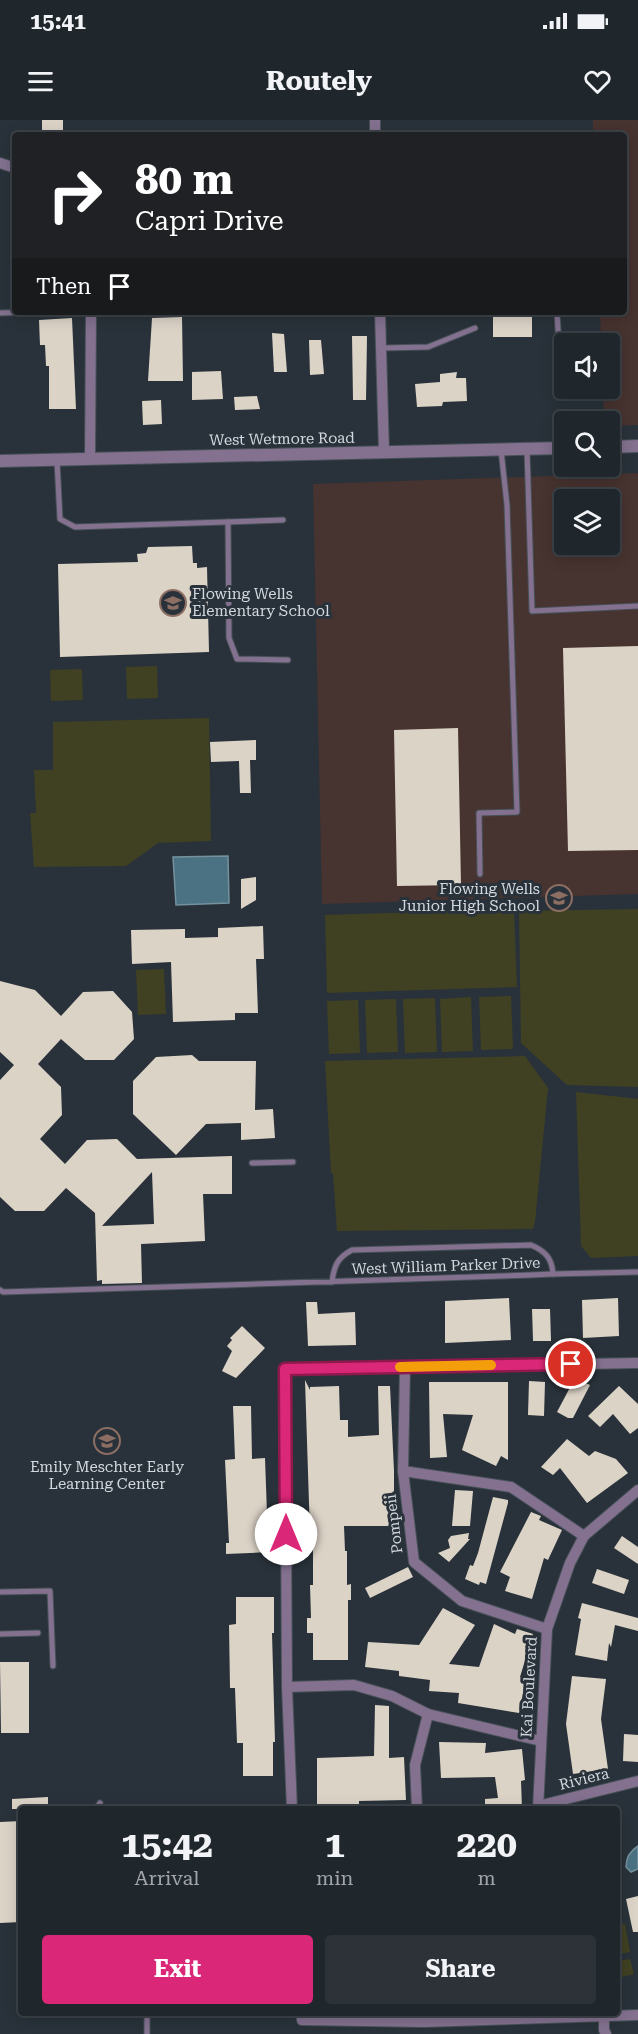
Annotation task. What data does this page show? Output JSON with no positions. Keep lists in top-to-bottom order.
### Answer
{
  "streets": {
    "street": [
      "West Wetmore Road",
      "Pompeii",
      "Kai Boulevard",
      "Riviera"
    ],
    "lane": ["West William Parker Drive"]
  },
  "crossings": [
    ["Pompeii", "Kai Boulevard"]
  ],
  "places": {
    "school or university": ["Flowing Wells Elementary School", "Flowing Wells Junior High School", "Emily Meschter Early Learning Center"]
  },
  "page": {
    "status": "15:41",
    "header": "Routely",
    "turn": ["80 m", "Capri Drive"],
    "then": "Then",
    "eta": [
      "15:42",
      "Arrival",
      "1",
      "min",
      "220",
      "m"
    ],
    "buttons": ["Exit", "Share"]
  }
}
